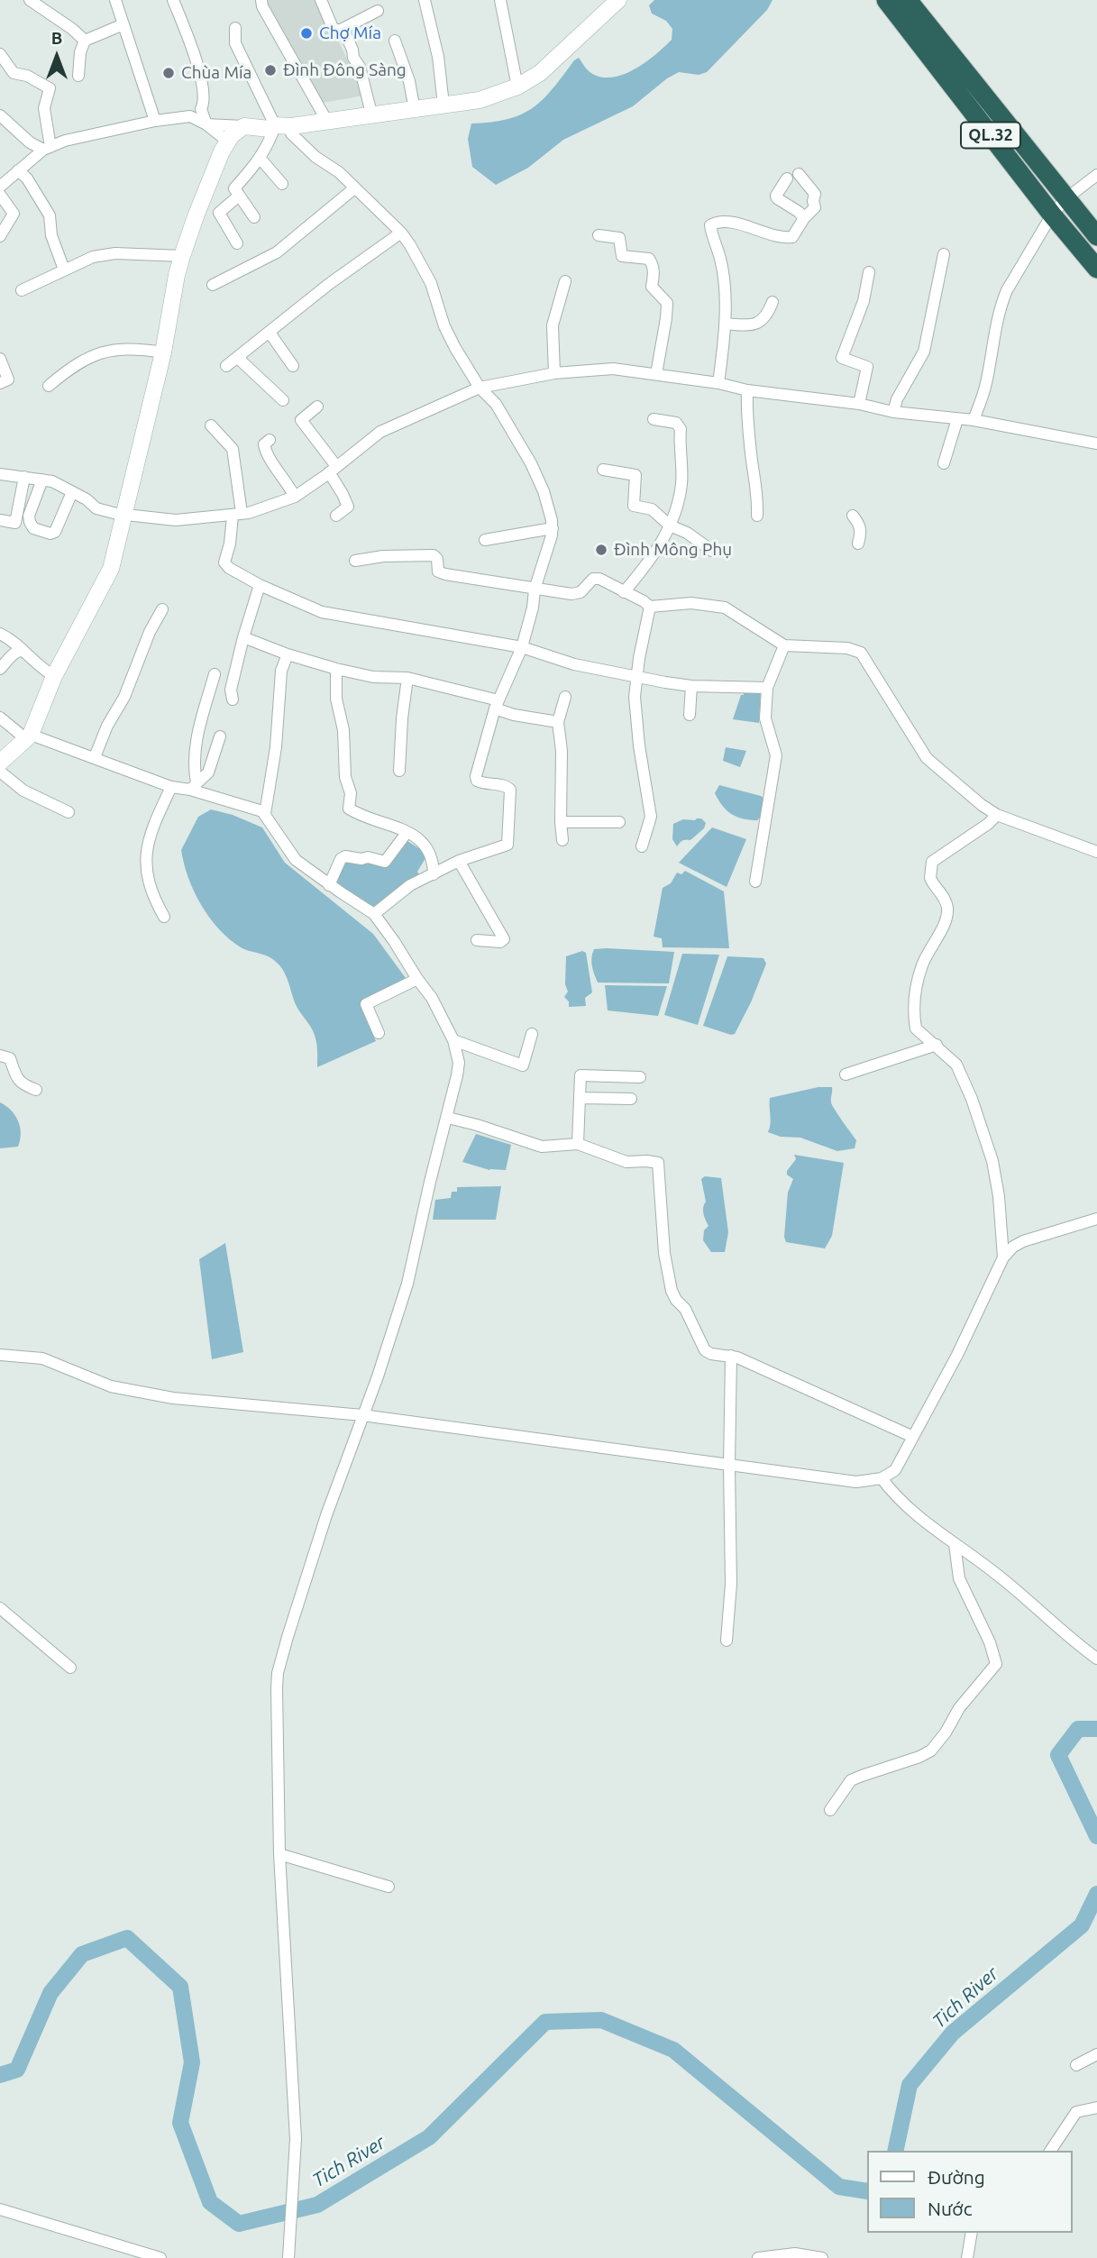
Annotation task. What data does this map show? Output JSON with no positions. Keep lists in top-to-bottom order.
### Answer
{
  "streets": {
    "highway": ["QL.32"]
  },
  "water": ["Tich River"],
  "places": [
    "Chợ Mía",
    "Đình Đông Sàng",
    "Chùa Mía",
    "Đình Mông Phụ"
  ],
  "legend": ["Đường", "Nước"],
  "north": "top"
}
